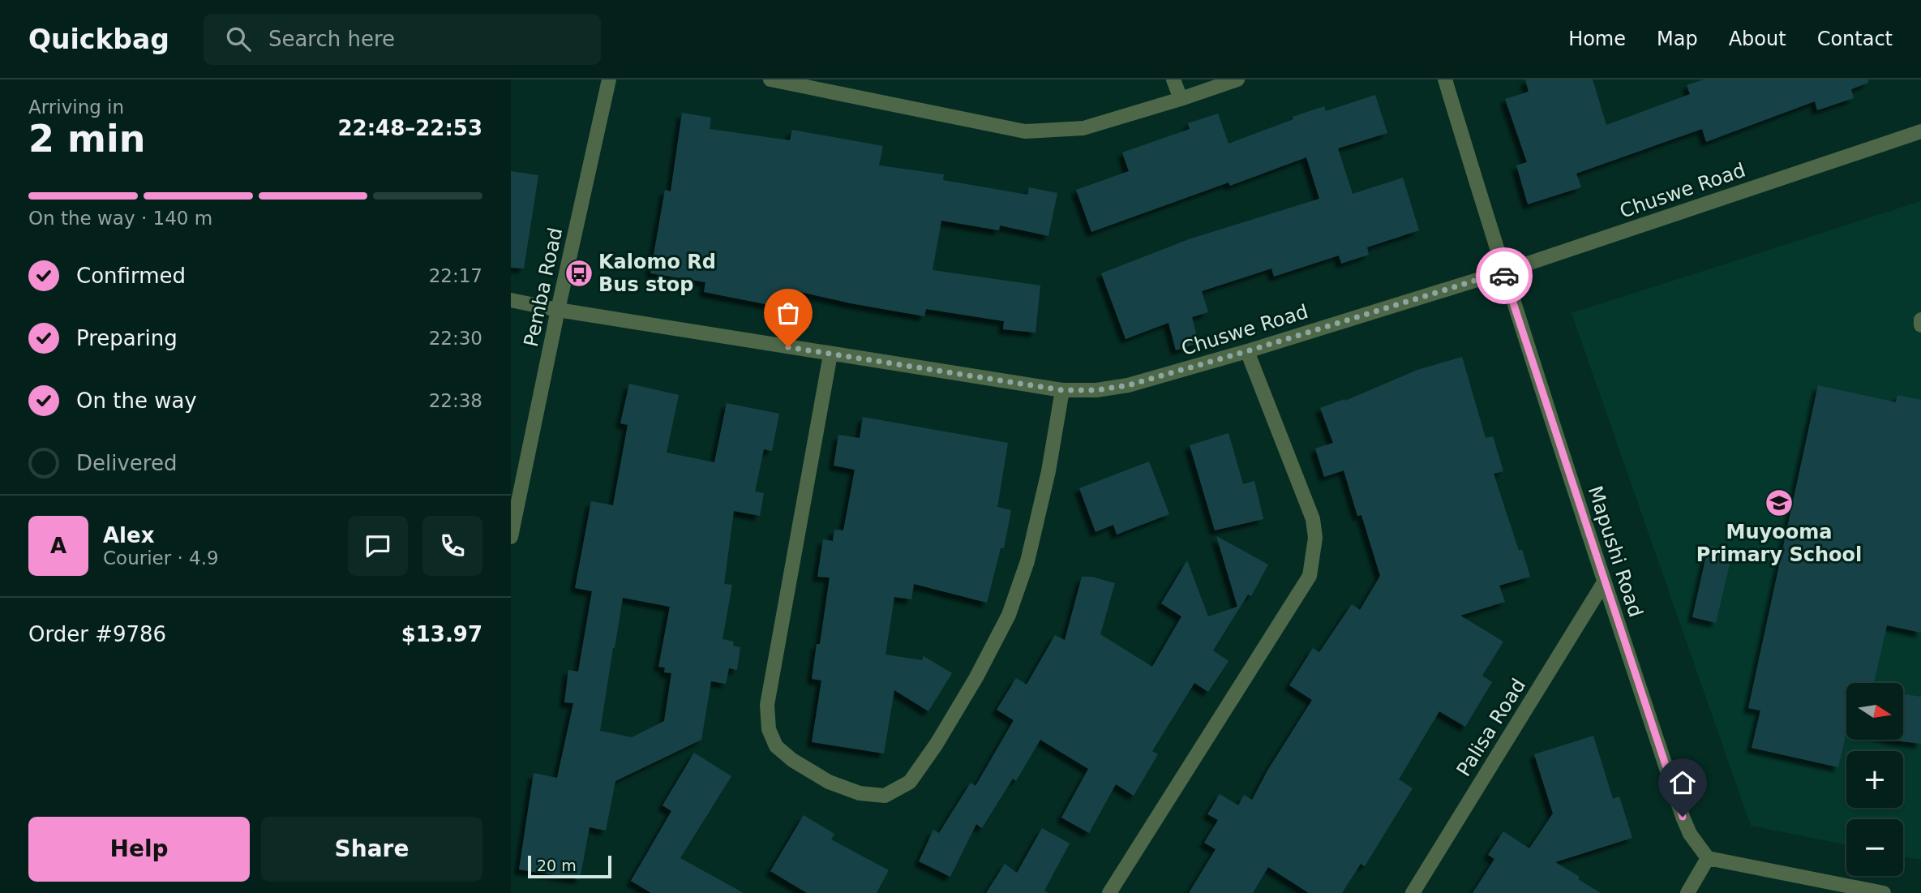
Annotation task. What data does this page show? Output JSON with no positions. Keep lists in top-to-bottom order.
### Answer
{
  "streets": {
    "street": [
      "Chuswe Road",
      "Pemba Road",
      "Mapushi Road",
      "Palisa Road"
    ]
  },
  "crossings": [
    ["Chuswe Road", "Pemba Road"],
    ["Chuswe Road", "Mapushi Road"],
    ["Mapushi Road", "Palisa Road"]
  ],
  "places": {
    "bus stop": ["Kalomo Rd Bus stop"],
    "school or university": ["Muyooma Primary School"]
  },
  "scale_bar": "20 m",
  "north": "right",
  "page": {
    "header": "Quickbag",
    "search": "Search here",
    "nav": [
      "Home",
      "Map",
      "About",
      "Contact"
    ],
    "heading": ["2 min", "Arriving in", "22:48–22:53"],
    "panel": [
      "Alex",
      "Courier · 4.9",
      "Order #9786",
      "$13.97"
    ],
    "bar": "On the way · 140 m",
    "list": [
      ["Confirmed", "22:17"],
      ["Preparing", "22:30"],
      ["On the way", "22:38"],
      "Delivered"
    ],
    "round": "A",
    "map_buttons": ["+", "−"],
    "buttons": ["Help", "Share"],
    "scale": "20 m"
  }
}
